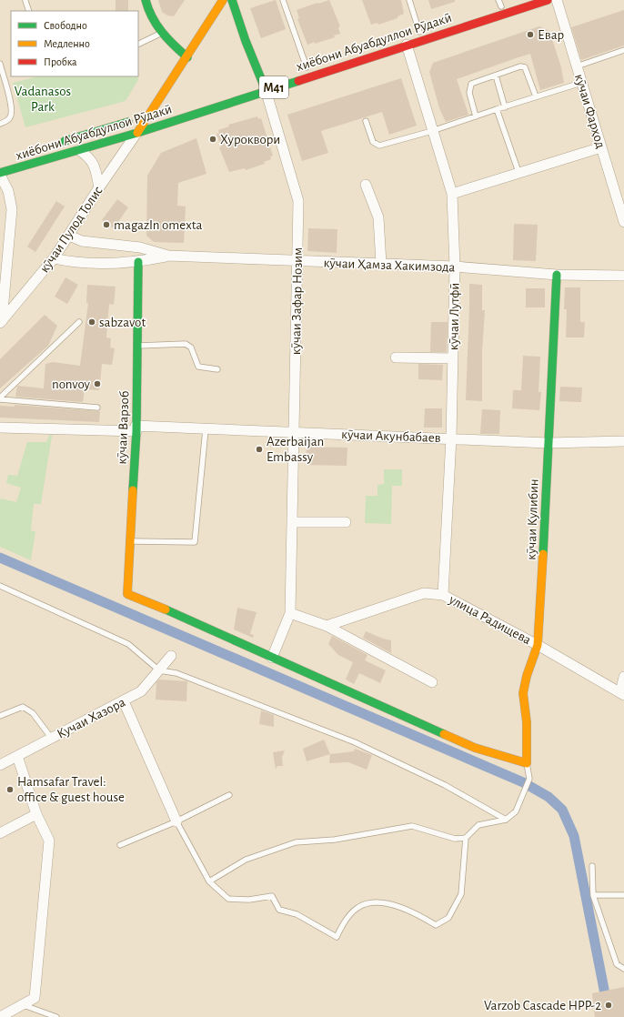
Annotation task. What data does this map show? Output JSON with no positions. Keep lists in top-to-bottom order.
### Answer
{
  "streets": {
    "main road": [
      "хиёбони Абуабдуллои Рӯдакӣ",
      "M41",
      "кӯчаи Зафар Нозим",
      "кӯчаи Варзоб",
      "кӯчаи Кулибин"
    ],
    "street": [
      "кӯчаи Фарҳод",
      "кӯчаи Пулод Толис",
      "кӯчаи Ҳамза Хакимзода",
      "кӯчаи Лутфӣ",
      "кӯчаи Акунбабаев",
      "улица Радищева",
      "Кучаи Хазора"
    ]
  },
  "crossings": [
    ["хиёбони Абуабдуллои Рӯдакӣ", "кӯчаи Пулод Толис"],
    ["хиёбони Абуабдуллои Рӯдакӣ", "кӯчаи Зафар Нозим"],
    ["хиёбони Абуабдуллои Рӯдакӣ", "кӯчаи Лутфӣ"],
    ["кӯчаи Пулод Толис", "кӯчаи Ҳамза Хакимзода"],
    ["кӯчаи Ҳамза Хакимзода", "кӯчаи Зафар Нозим"],
    ["кӯчаи Ҳамза Хакимзода", "кӯчаи Лутфӣ"],
    ["кӯчаи Ҳамза Хакимзода", "кӯчаи Кулибин"],
    ["кӯчаи Зафар Нозим", "кӯчаи Акунбабаев"],
    ["кӯчаи Лутфӣ", "кӯчаи Акунбабаев"],
    ["кӯчаи Лутфӣ", "улица Радищева"],
    ["кӯчаи Варзоб", "кӯчаи Акунбабаев"],
    ["кӯчаи Акунбабаев", "кӯчаи Кулибин"],
    ["кӯчаи Кулибин", "улица Радищева"]
  ],
  "parks": ["Vadanasos Park"],
  "places": [
    "Евар",
    "Хуроквори",
    "magazIn omexta",
    "sabzavot",
    "nonvoy",
    "Azerbaijan Embassy",
    "Hamsafar Travel: office & guest house",
    "Varzob Cascade HPP-2"
  ],
  "legend": ["Свободно", "Медленно", "Пробка"]
}
